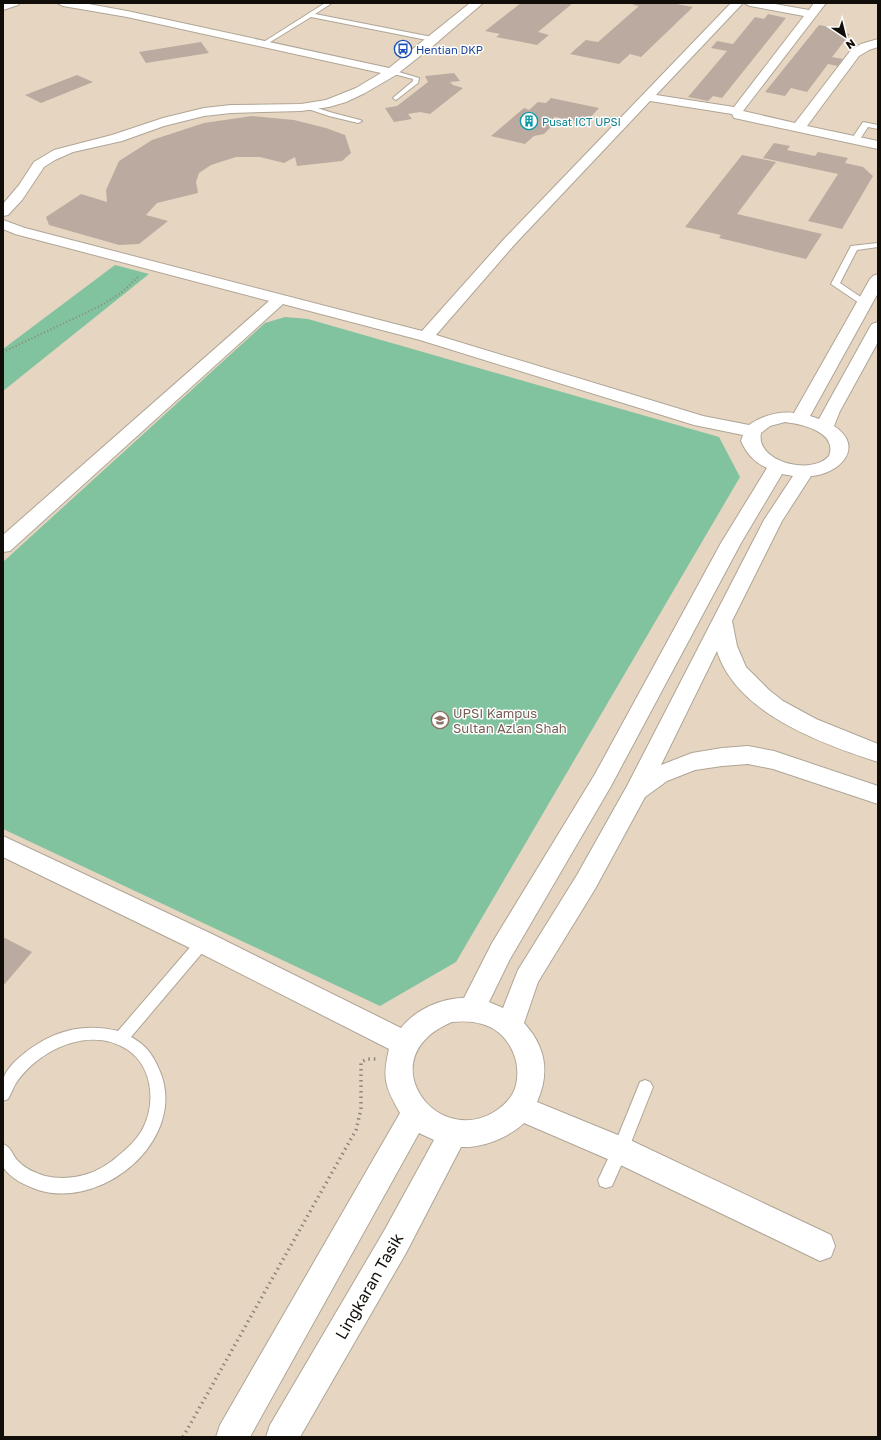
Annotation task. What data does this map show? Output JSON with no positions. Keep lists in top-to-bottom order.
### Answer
{
  "streets": {
    "street": ["Lingkaran Tasik"]
  },
  "places": {
    "bus stop": ["Hentian DKP"],
    "building": ["Pusat ICT UPSI"],
    "school or university": ["UPSI Kampus Sultan Azlan Shah"]
  },
  "north": "bottom right"
}
